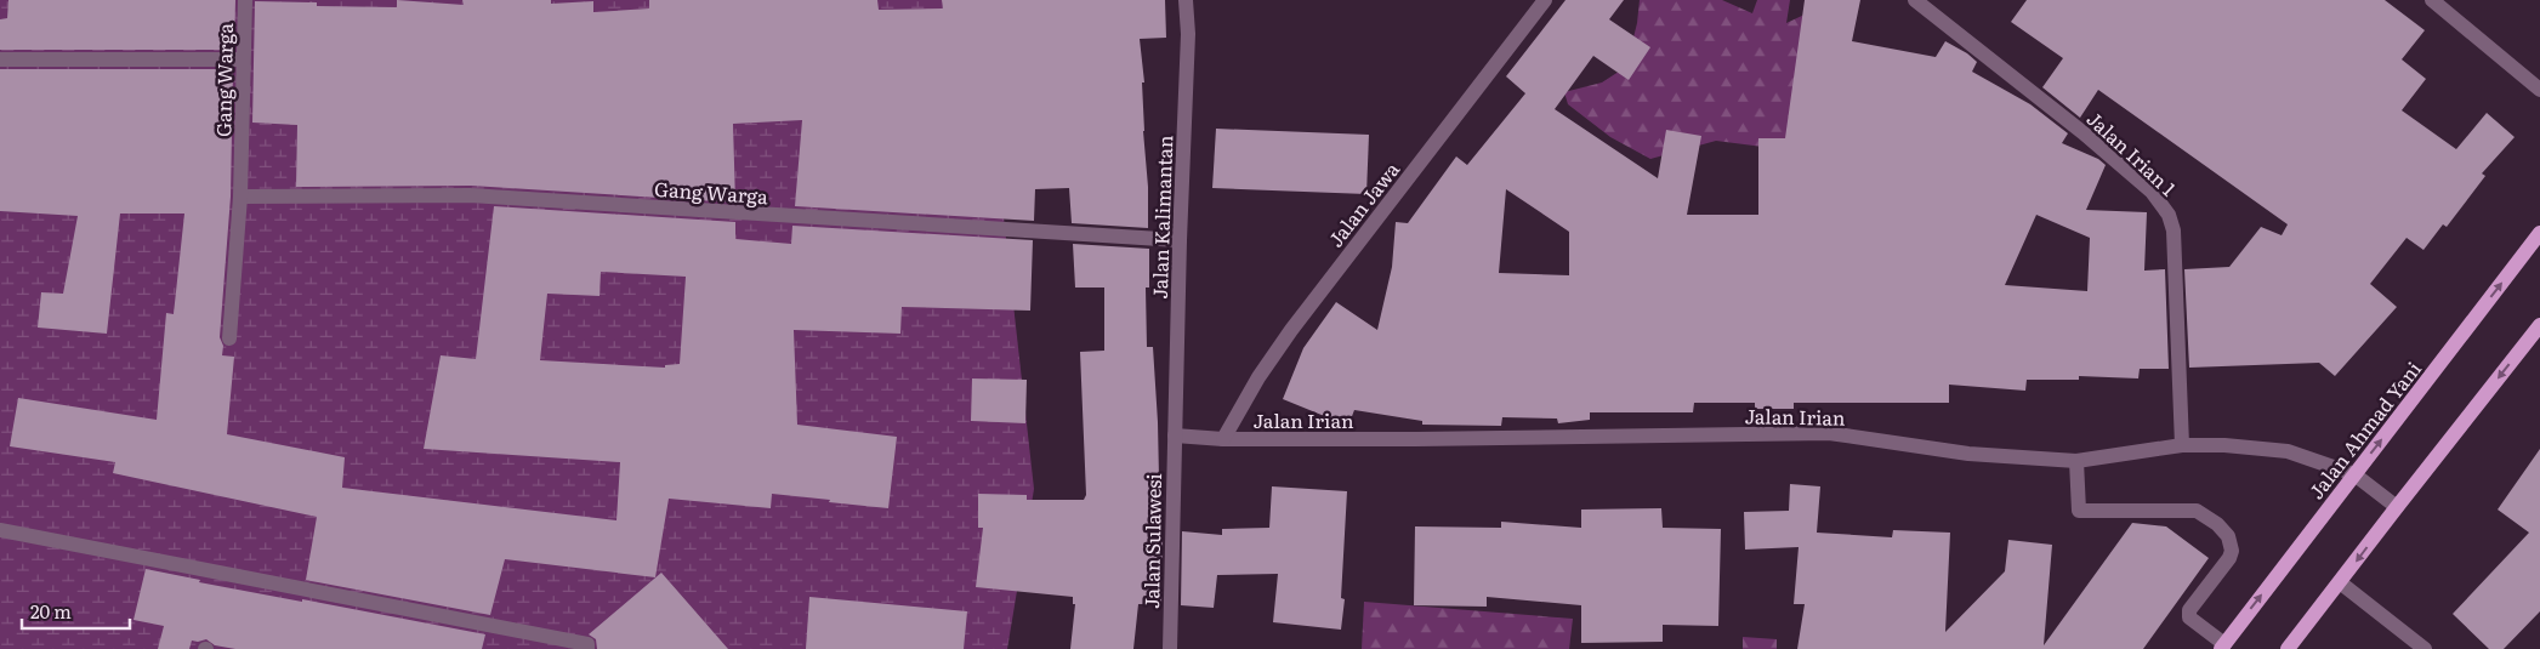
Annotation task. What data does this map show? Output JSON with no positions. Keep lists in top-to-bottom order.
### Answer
{
  "streets": {
    "main road": ["Jalan Ahmad Yani"],
    "street": [
      "Gang Warga",
      "Jalan Irian 1",
      "Jalan Jawa",
      "Jalan Kalimantan",
      "Jalan Irian",
      "Jalan Sulawesi"
    ]
  },
  "crossings": [
    ["Gang Warga", "Jalan Kalimantan"],
    ["Jalan Irian 1", "Jalan Irian"],
    ["Jalan Jawa", "Jalan Irian"],
    ["Jalan Kalimantan", "Jalan Irian"],
    ["Jalan Kalimantan", "Jalan Sulawesi"],
    ["Jalan Irian", "Jalan Ahmad Yani"],
    ["Jalan Irian", "Jalan Sulawesi"]
  ],
  "scale_bar": "20 m"
}
